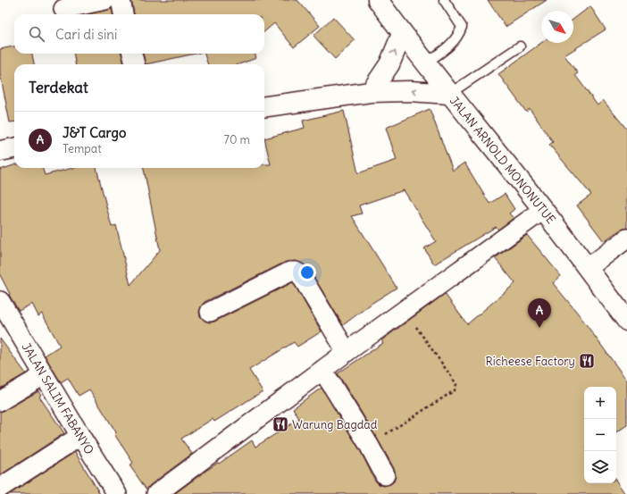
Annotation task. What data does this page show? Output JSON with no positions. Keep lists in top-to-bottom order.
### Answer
{
  "streets": {
    "highway": ["JALAN ARNOLD MONONUTUE"],
    "street": ["JALAN SALIM FABANYO"]
  },
  "places": {
    "restaurant": ["Richeese Factory", "Warung Bagdad"]
  },
  "north": "bottom right",
  "page": {
    "search": "Cari di sini",
    "heading": "Terdekat",
    "list": [
      {
        "mark": "A",
        "name": "J&T Cargo",
        "note": "Tempat",
        "value": "70 m"
      }
    ],
    "pins": "A",
    "map_buttons": ["+", "−"]
  }
}
